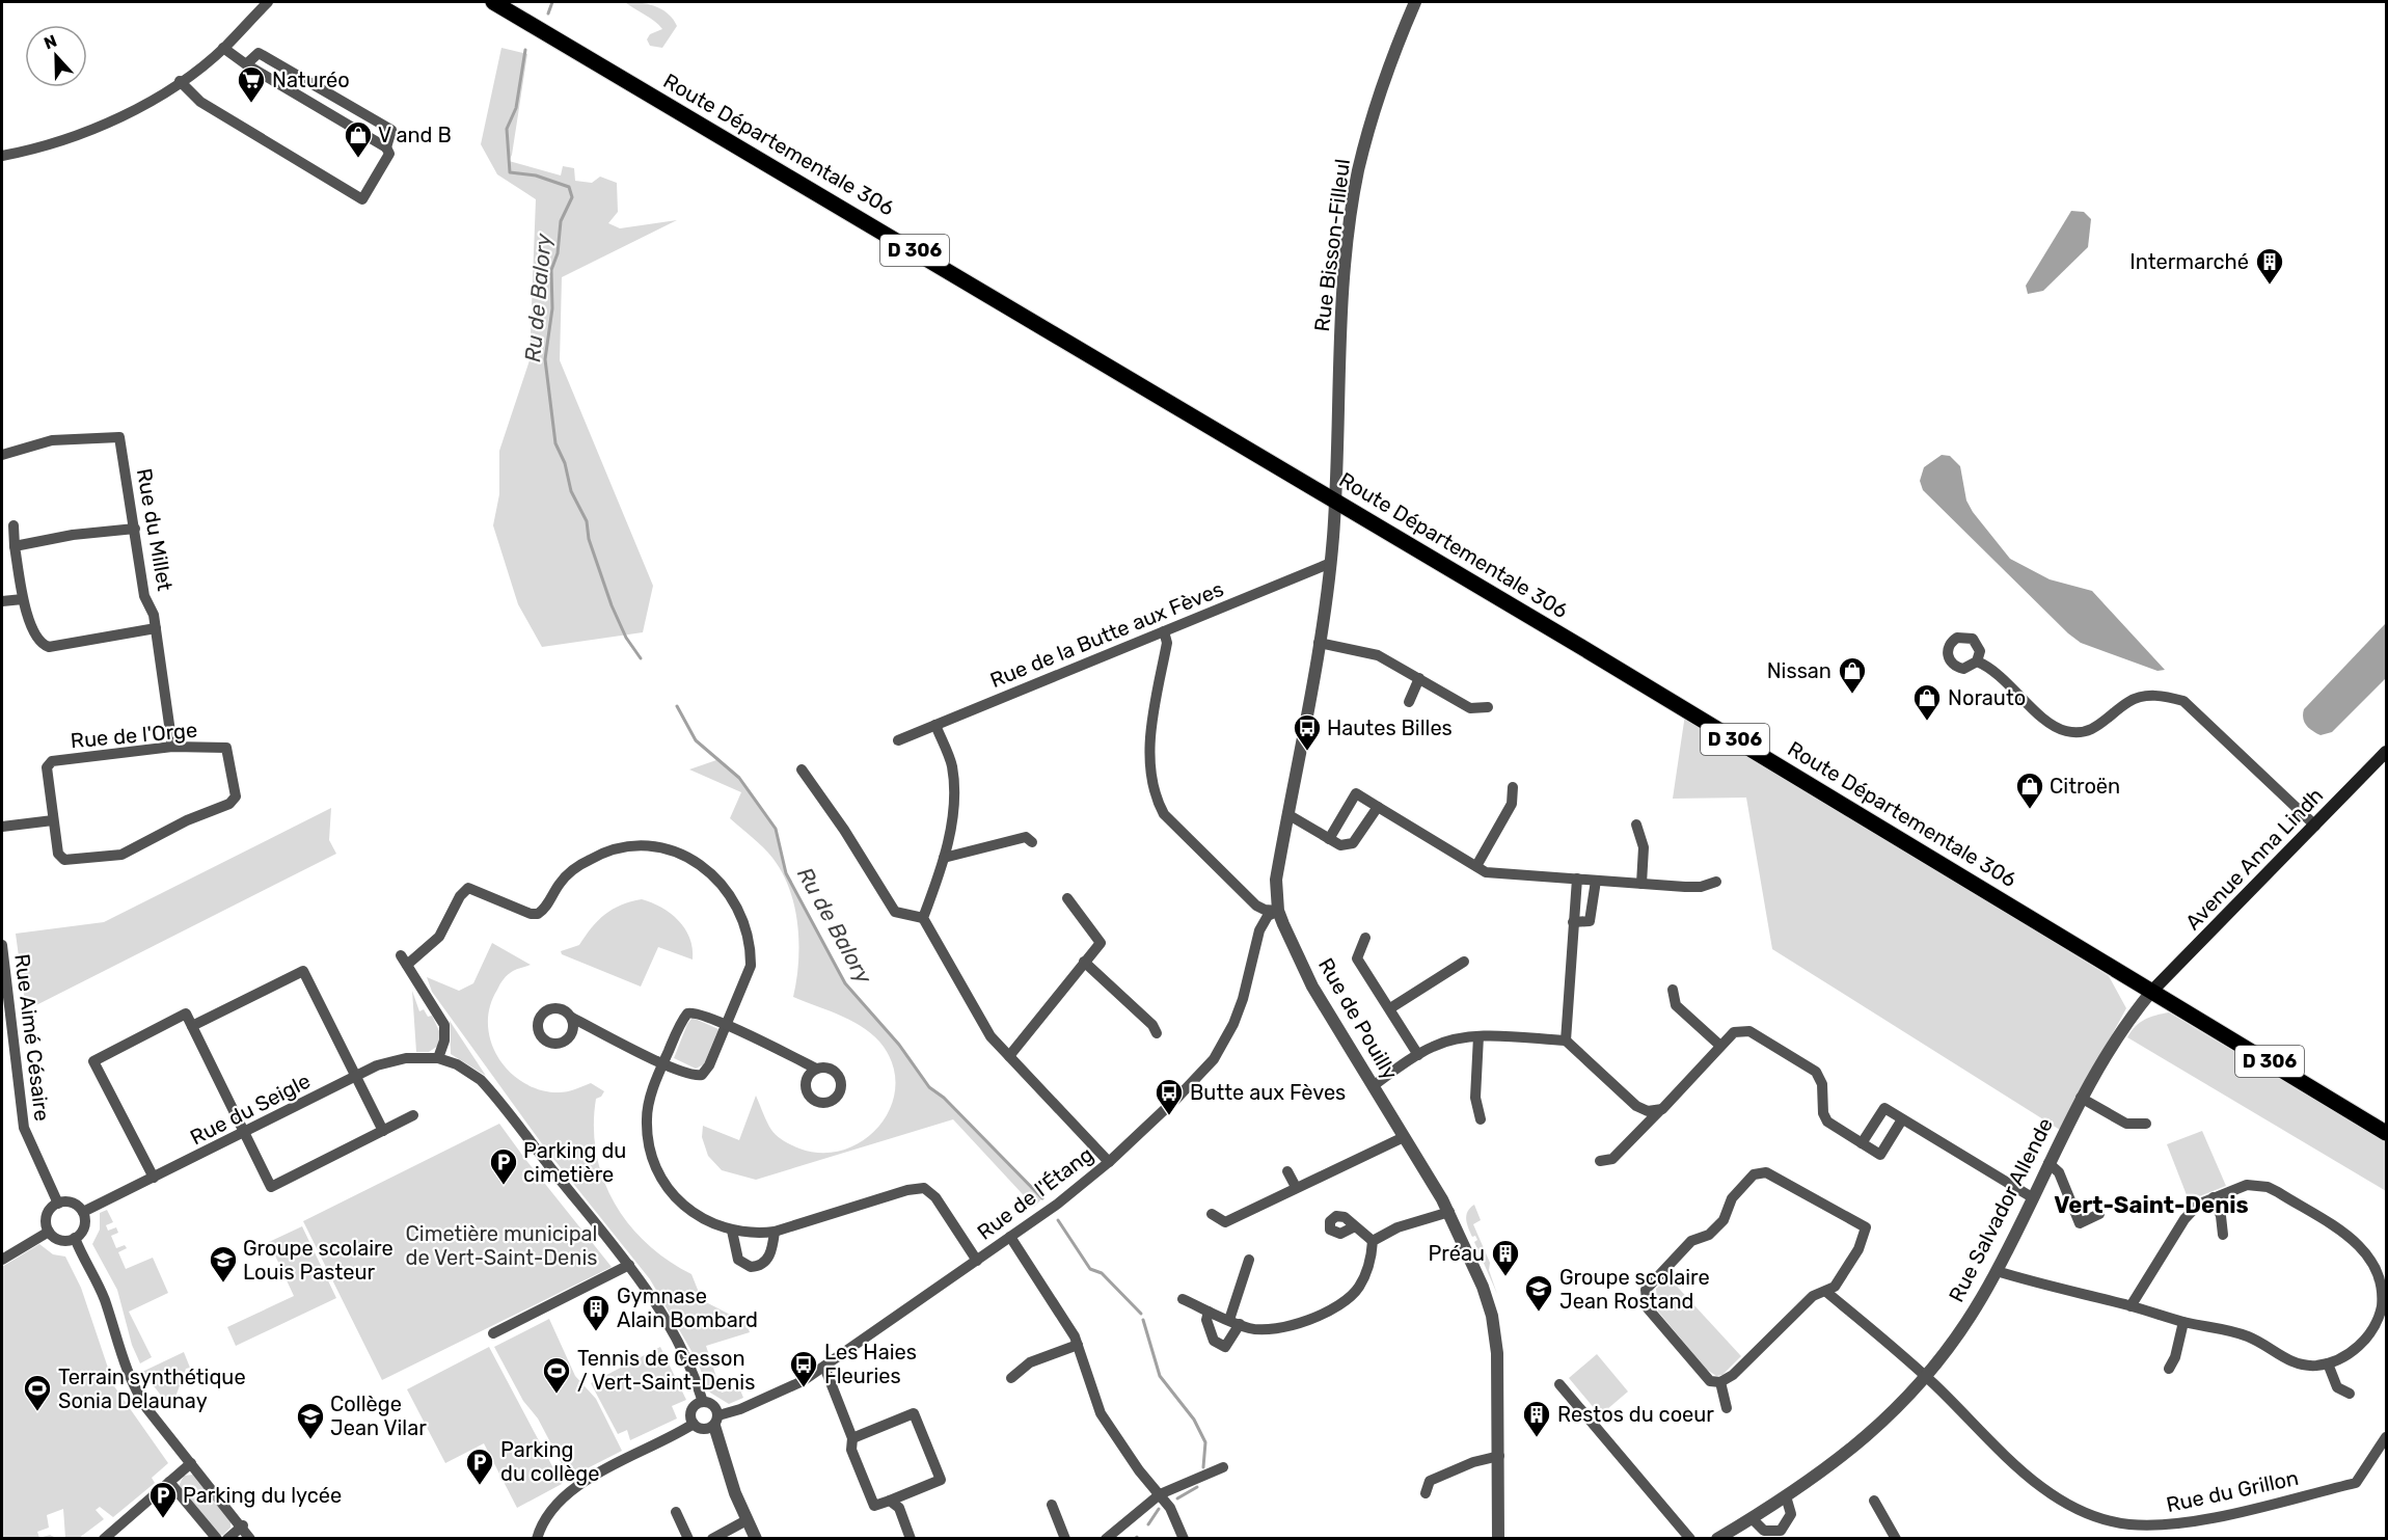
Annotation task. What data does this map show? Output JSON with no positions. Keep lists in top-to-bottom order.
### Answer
{
  "streets": {
    "main road": ["Route Départementale 306", "D 306", "Avenue Anna Lindh"],
    "street": [
      "Rue Bisson-Filleul",
      "Rue du Millet",
      "Rue de la Butte aux Fèves",
      "Rue de l'Orge",
      "Rue de Pouilly",
      "Rue Aimé Césaire",
      "Rue du Seigle",
      "Rue de l'Étang",
      "Rue Salvador Allende",
      "Rue du Grillon"
    ]
  },
  "crossings": [
    ["Route Départementale 306", "Rue Bisson-Filleul"],
    ["Route Départementale 306", "Avenue Anna Lindh"],
    ["Route Départementale 306", "Rue de Pouilly"],
    ["Route Départementale 306", "Rue Salvador Allende"],
    ["Rue Bisson-Filleul", "Rue de Pouilly"],
    ["Rue du Millet", "Rue de l'Orge"],
    ["Rue de la Butte aux Fèves", "Rue de Pouilly"],
    ["Avenue Anna Lindh", "Rue Salvador Allende"],
    ["Rue de Pouilly", "Rue de l'Étang"],
    ["Rue Aimé Césaire", "Rue du Seigle"],
    ["Rue Salvador Allende", "Rue du Grillon"]
  ],
  "districts": ["Vert-Saint-Denis"],
  "water": ["Ru de Balory"],
  "parks": ["Cimetière municipal de Vert-Saint-Denis"],
  "places": {
    "supermarket": ["Naturéo"],
    "shop": [
      "V and B",
      "Nissan",
      "Norauto",
      "Citroën"
    ],
    "building": [
      "Intermarché",
      "Préau",
      "Gymnase Alain Bombard",
      "Restos du coeur"
    ],
    "bus stop": ["Hautes Billes", "Butte aux Fèves", "Les Haies Fleuries"],
    "parking": ["Parking du cimetière", "Parking du collège", "Parking du lycée"],
    "school or university": ["Groupe scolaire Louis Pasteur", "Groupe scolaire Jean Rostand", "Collège Jean Vilar"],
    "sports": ["Tennis de Cesson / Vert-Saint-Denis", "Terrain synthétique Sonia Delaunay"]
  },
  "north": "top"
}
